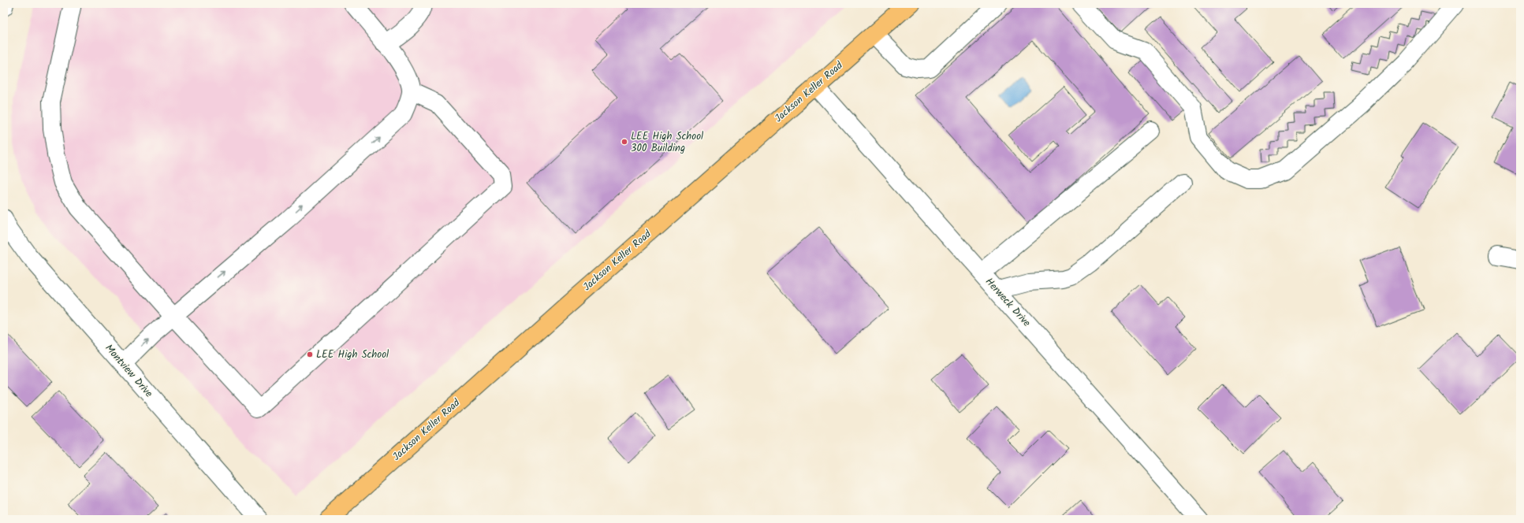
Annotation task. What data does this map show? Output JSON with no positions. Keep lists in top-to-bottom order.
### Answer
{
  "streets": {
    "main road": ["Jackson Keller Road"],
    "street": ["Herweck Drive", "Montview Drive"]
  },
  "crossings": [
    ["Jackson Keller Road", "Herweck Drive"]
  ],
  "places": ["LEE High School 300 Building", "LEE High School"]
}
